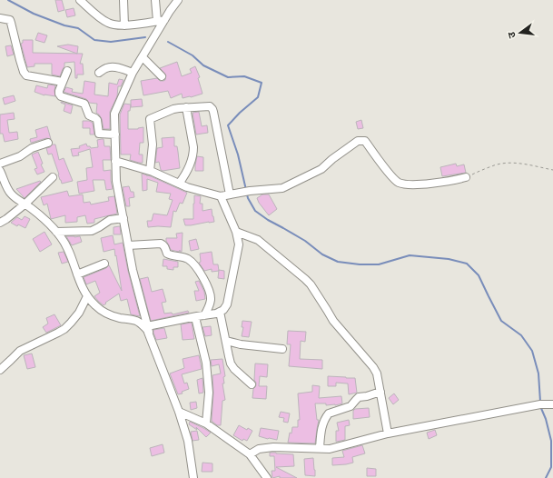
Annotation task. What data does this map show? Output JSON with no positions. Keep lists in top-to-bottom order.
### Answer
{
  "north": "left"
}
